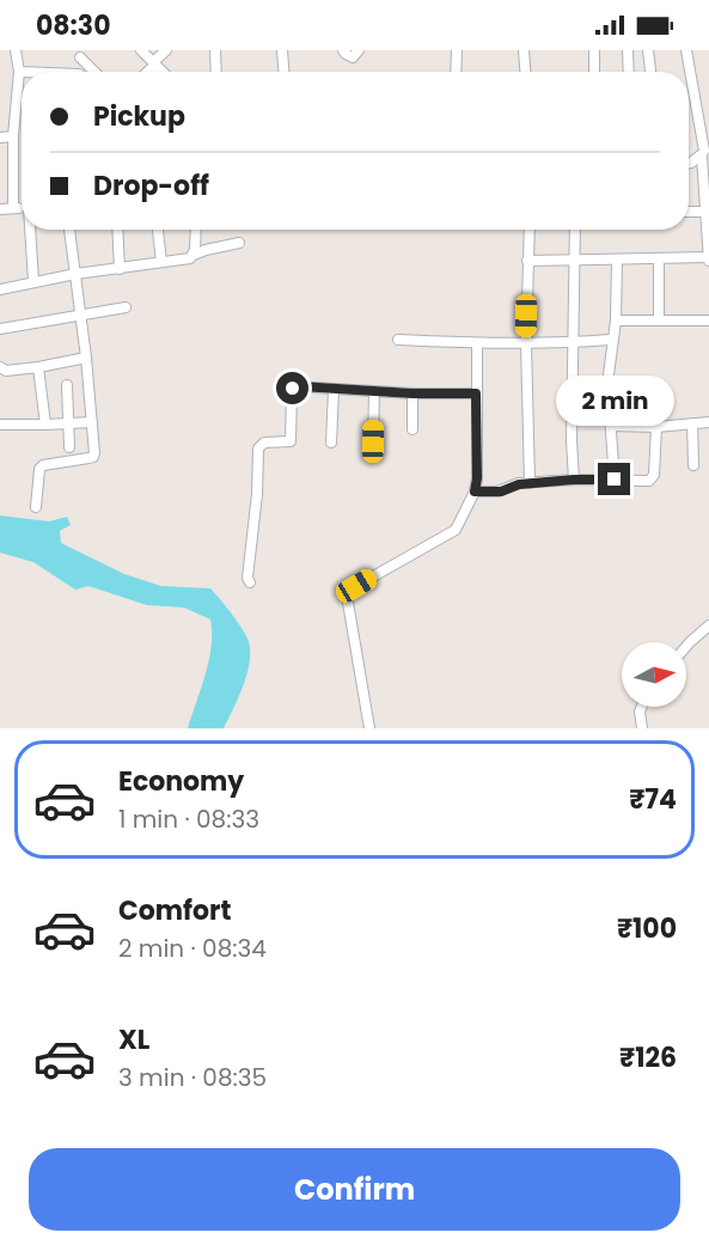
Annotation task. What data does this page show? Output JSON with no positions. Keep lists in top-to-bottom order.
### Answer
{
  "north": "right",
  "page": {
    "status": "08:30",
    "banner": ["Pickup", "Drop-off"],
    "bubble": "2 min",
    "list": [
      {
        "name": "Economy",
        "note": "1 min · 08:33",
        "value": "₹74"
      },
      {
        "name": "Comfort",
        "note": "2 min · 08:34",
        "value": "₹100"
      },
      {
        "name": "XL",
        "note": "3 min · 08:35",
        "value": "₹126"
      }
    ],
    "buttons": "Confirm"
  }
}
